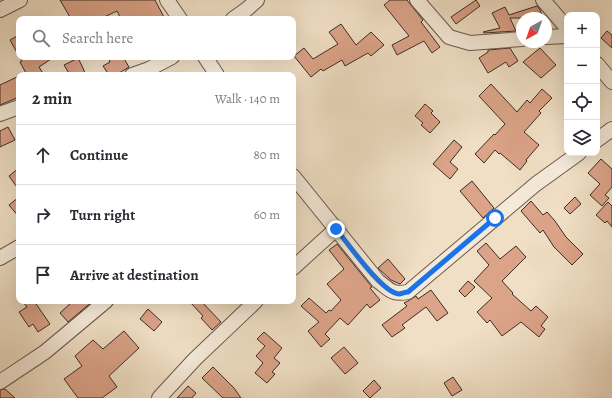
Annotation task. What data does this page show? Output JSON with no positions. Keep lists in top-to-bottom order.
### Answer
{
  "north": "bottom left",
  "page": {
    "map_buttons": ["+", "−"],
    "search": "Search here",
    "heading": ["2 min", "Walk · 140 m"],
    "list": [
      ["Continue", "80 m"],
      ["Turn right", "60 m"],
      "Arrive at destination"
    ]
  }
}
